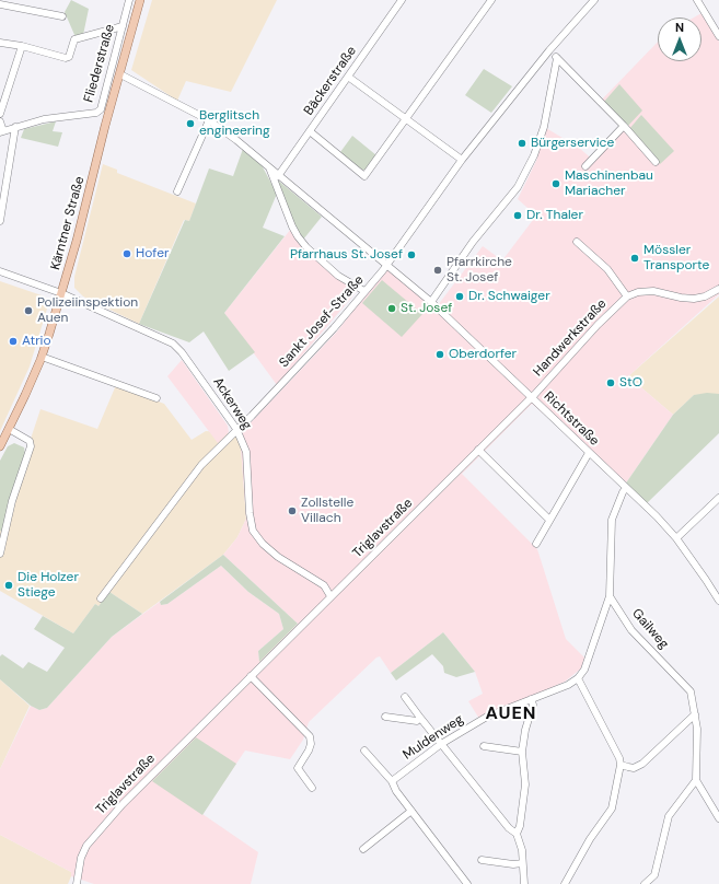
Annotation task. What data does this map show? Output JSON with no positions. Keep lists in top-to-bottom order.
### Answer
{
  "streets": {
    "main road": ["Kärntner Straße"],
    "street": [
      "Fliederstraße",
      "Bäckerstraße",
      "Sankt Josef-Straße",
      "Handwerkstraße",
      "Ackerweg",
      "Richtstraße",
      "Triglavstraße",
      "Gailweg",
      "Muldenweg"
    ]
  },
  "crossings": [
    ["Bäckerstraße", "Richtstraße"],
    ["Kärntner Straße", "Ackerweg"],
    ["Kärntner Straße", "Richtstraße"],
    ["Sankt Josef-Straße", "Ackerweg"],
    ["Sankt Josef-Straße", "Richtstraße"],
    ["Handwerkstraße", "Richtstraße"],
    ["Handwerkstraße", "Triglavstraße"],
    ["Ackerweg", "Triglavstraße"],
    ["Richtstraße", "Triglavstraße"]
  ],
  "districts": ["AUEN"],
  "places": [
    "Berglitsch engineering",
    "Bürgerservice",
    "Maschinenbau Mariacher",
    "Dr. Thaler",
    "Hofer",
    "Pfarrhaus St. Josef",
    "Mössler Transporte",
    "Pfarrkirche St. Josef",
    "Dr. Schwaiger",
    "St. Josef",
    "Polizeiinspektion Auen",
    "Atrio",
    "Oberdorfer",
    "StO",
    "Zollstelle Villach",
    "Die Holzer Stiege"
  ],
  "north": "top"
}
